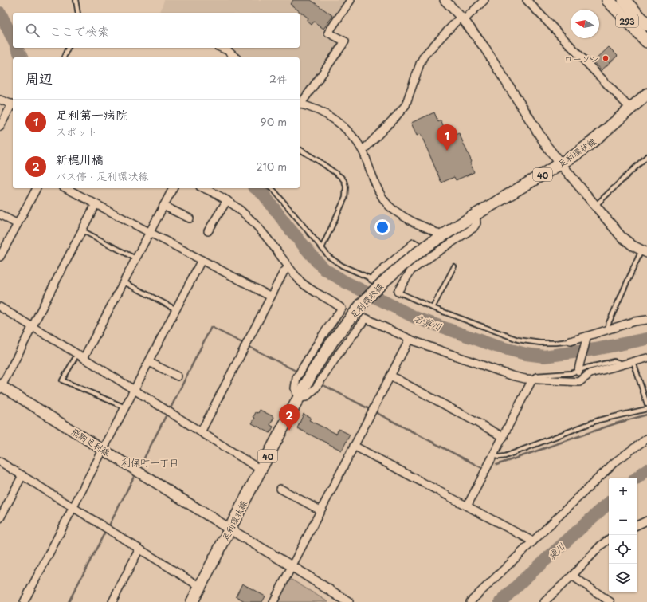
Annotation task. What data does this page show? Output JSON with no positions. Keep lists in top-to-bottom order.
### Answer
{
  "streets": {
    "highway": ["293"],
    "main road": ["足利環状線", "40", "飛駒足利線"]
  },
  "crossings": [
    ["足利環状線", "飛駒足利線"]
  ],
  "districts": ["利保町一丁目"],
  "water": ["名草川", "袋川"],
  "places": ["ローソン"],
  "north": "left",
  "page": {
    "search": "ここで検索",
    "heading": ["周辺", "2件"],
    "list": [
      {
        "mark": "1",
        "name": "足利第一病院",
        "note": "スポット",
        "value": "90 m"
      },
      {
        "mark": "2",
        "name": "新梶川橋",
        "note": "バス停 · 足利環状線",
        "value": "210 m"
      }
    ],
    "pins": ["1", "2"],
    "map_buttons": ["+", "−"]
  }
}
